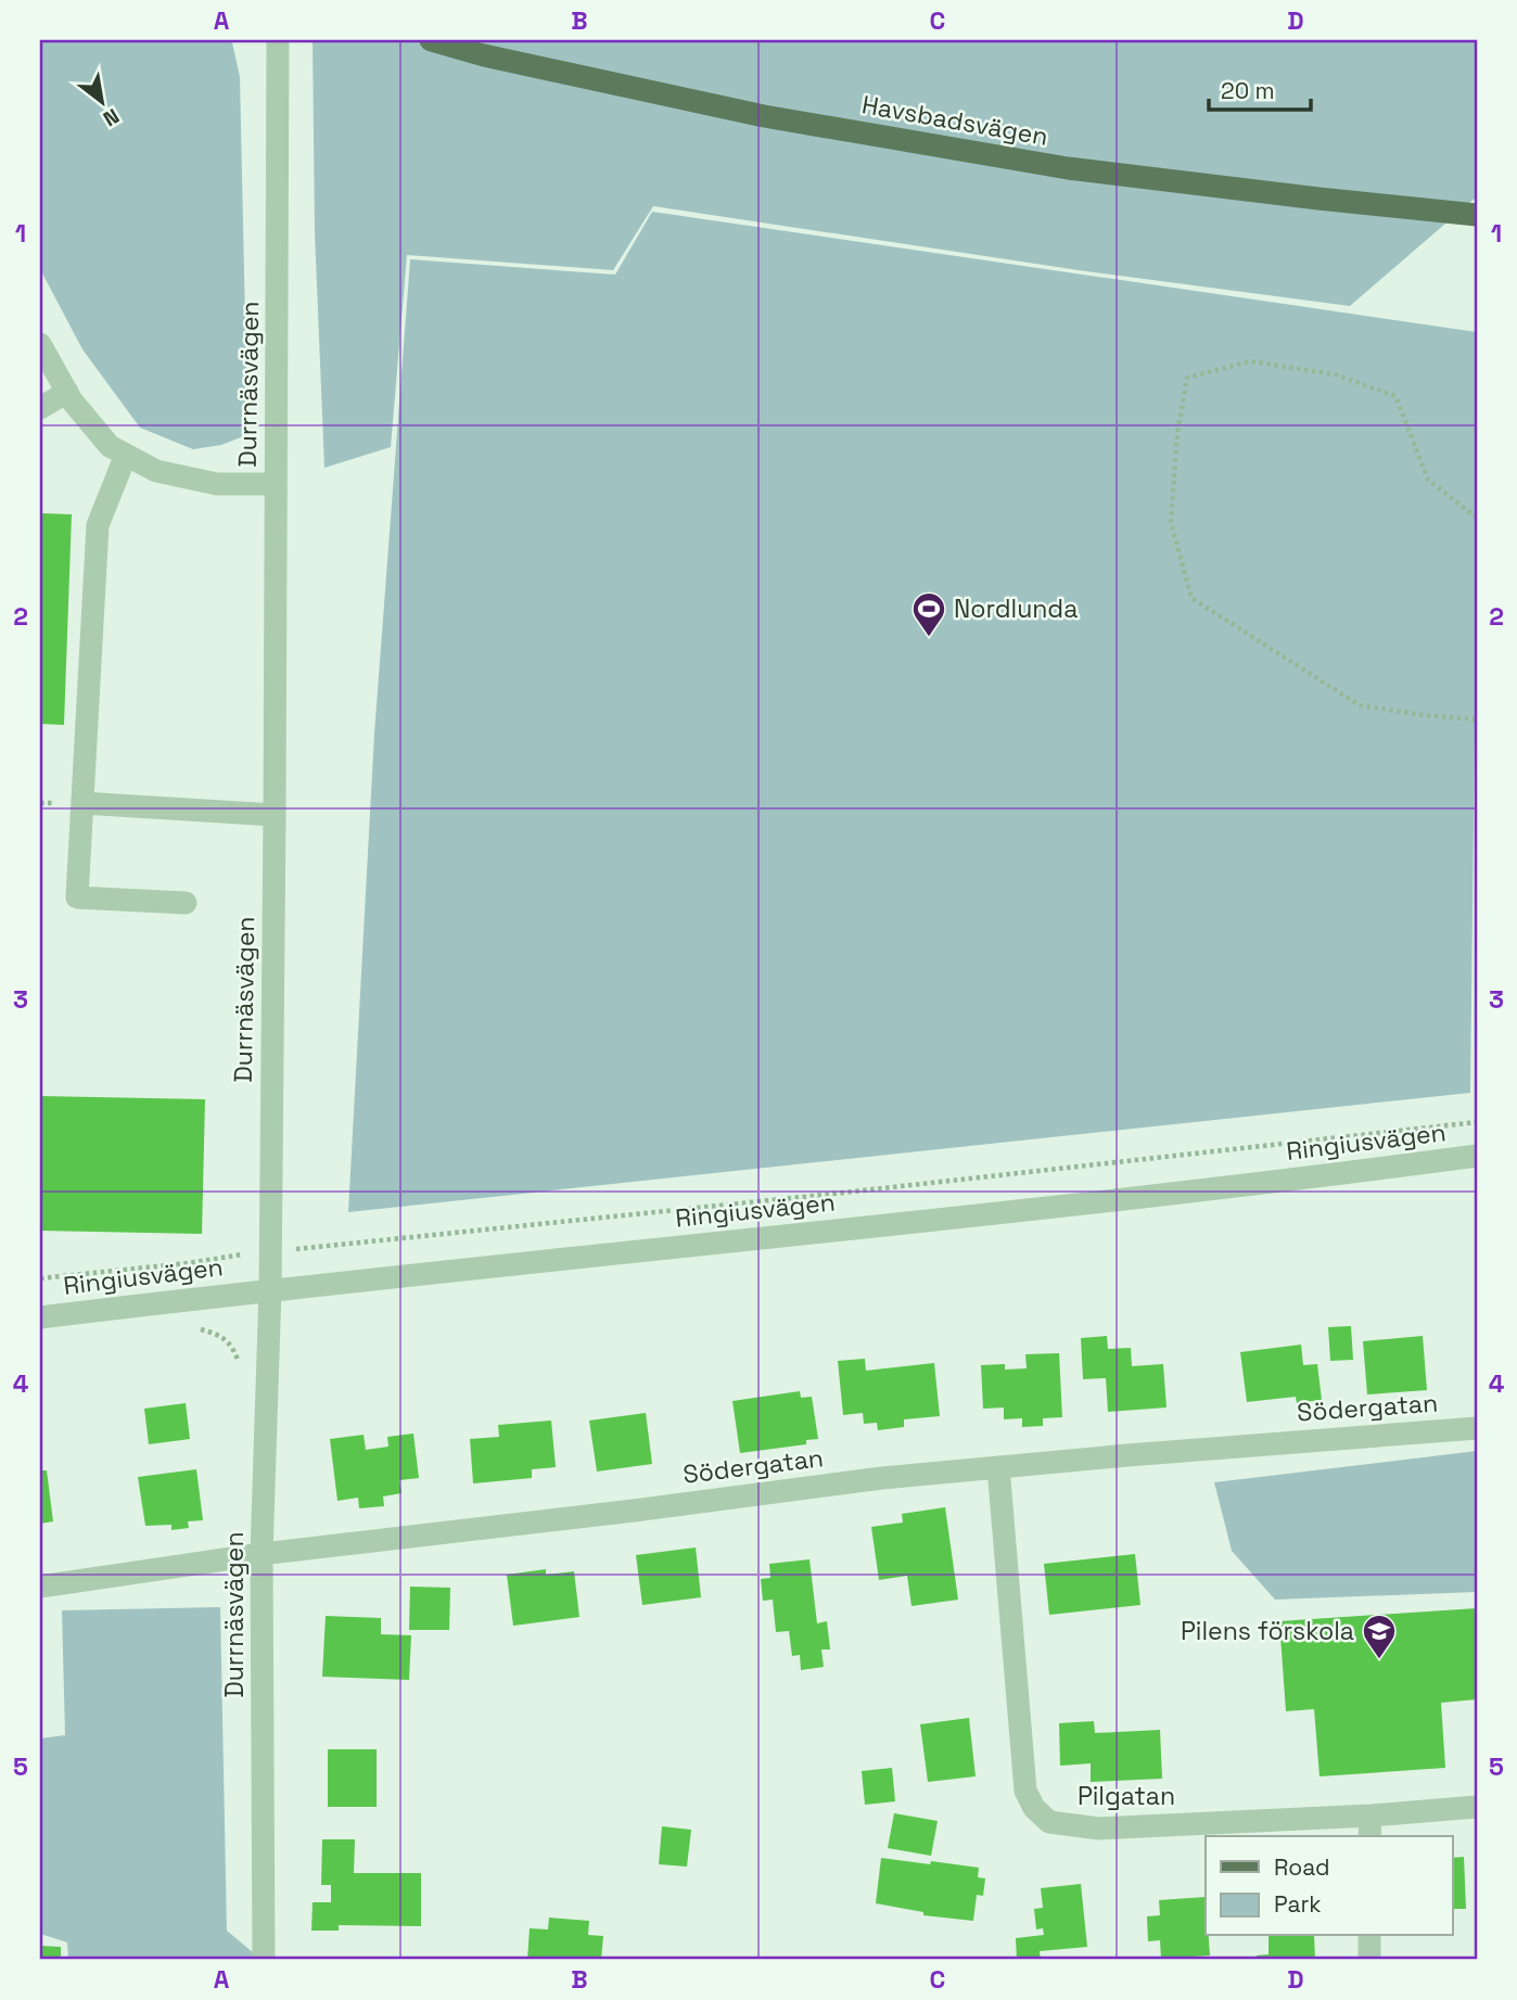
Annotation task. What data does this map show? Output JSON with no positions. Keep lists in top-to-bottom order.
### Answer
{
  "streets": {
    "main road": ["Havsbadsvägen"],
    "street": [
      "Durrnäsvägen",
      "Ringiusvägen",
      "Södergatan",
      "Pilgatan"
    ]
  },
  "crossings": [
    ["Durrnäsvägen", "Ringiusvägen"],
    ["Durrnäsvägen", "Södergatan"],
    ["Södergatan", "Pilgatan"]
  ],
  "places": {
    "sports": ["Nordlunda"],
    "school or university": ["Pilens förskola"]
  },
  "legend": ["Road", "Park"],
  "scale_bar": "20 m",
  "north": "bottom right",
  "grid": {
    "columns": [
      "A",
      "B",
      "C",
      "D"
    ],
    "rows": [
      "1",
      "2",
      "3",
      "4",
      "5"
    ]
  }
}
